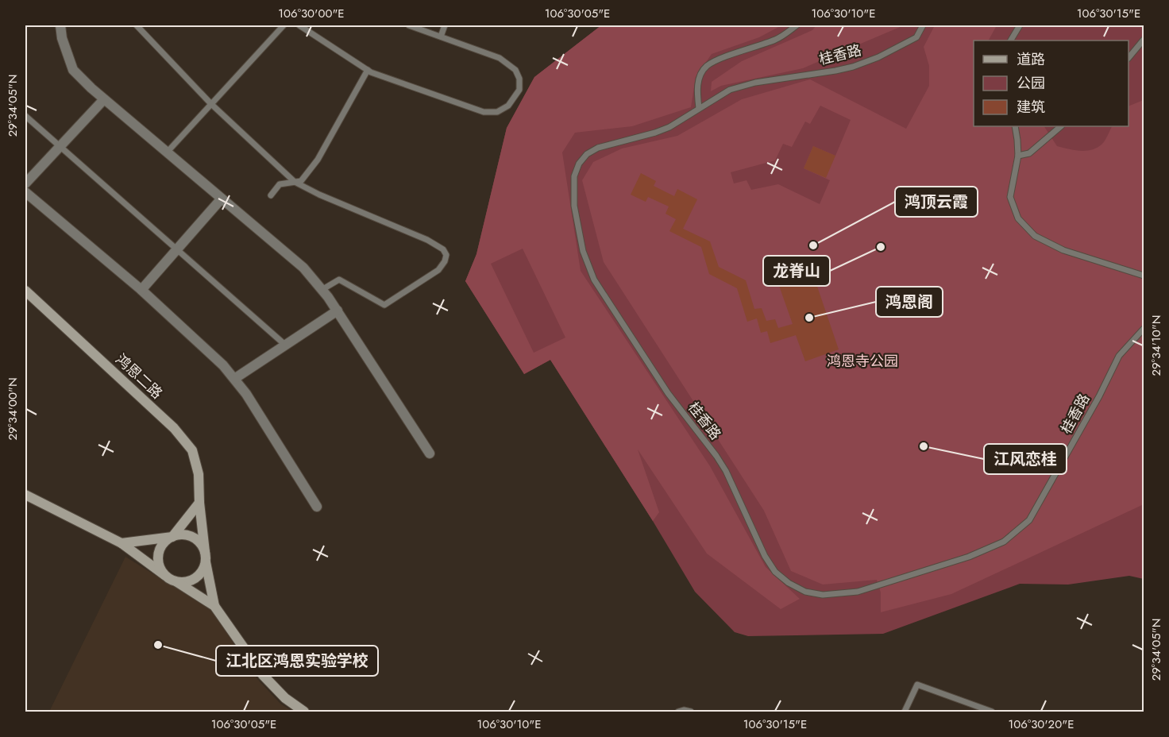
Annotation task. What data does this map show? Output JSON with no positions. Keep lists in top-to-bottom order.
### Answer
{
  "streets": {
    "street": ["鸿恩二路"],
    "lane": ["桂香路"]
  },
  "parks": ["鸿恩寺公园"],
  "places": [
    "鸿顶云霞",
    "龙脊山",
    "鸿恩阁",
    "江风恋桂",
    "江北区鸿恩实验学校"
  ],
  "legend": ["道路", "公园", "建筑"],
  "coordinates": [
    "106°30'00\"E",
    "106°30'05\"E",
    "106°30'10\"E",
    "106°30'15\"E",
    "29°34'05\"N",
    "29°34'10\"N",
    "29°34'00\"N",
    "106°30'20\"E"
  ]
}
